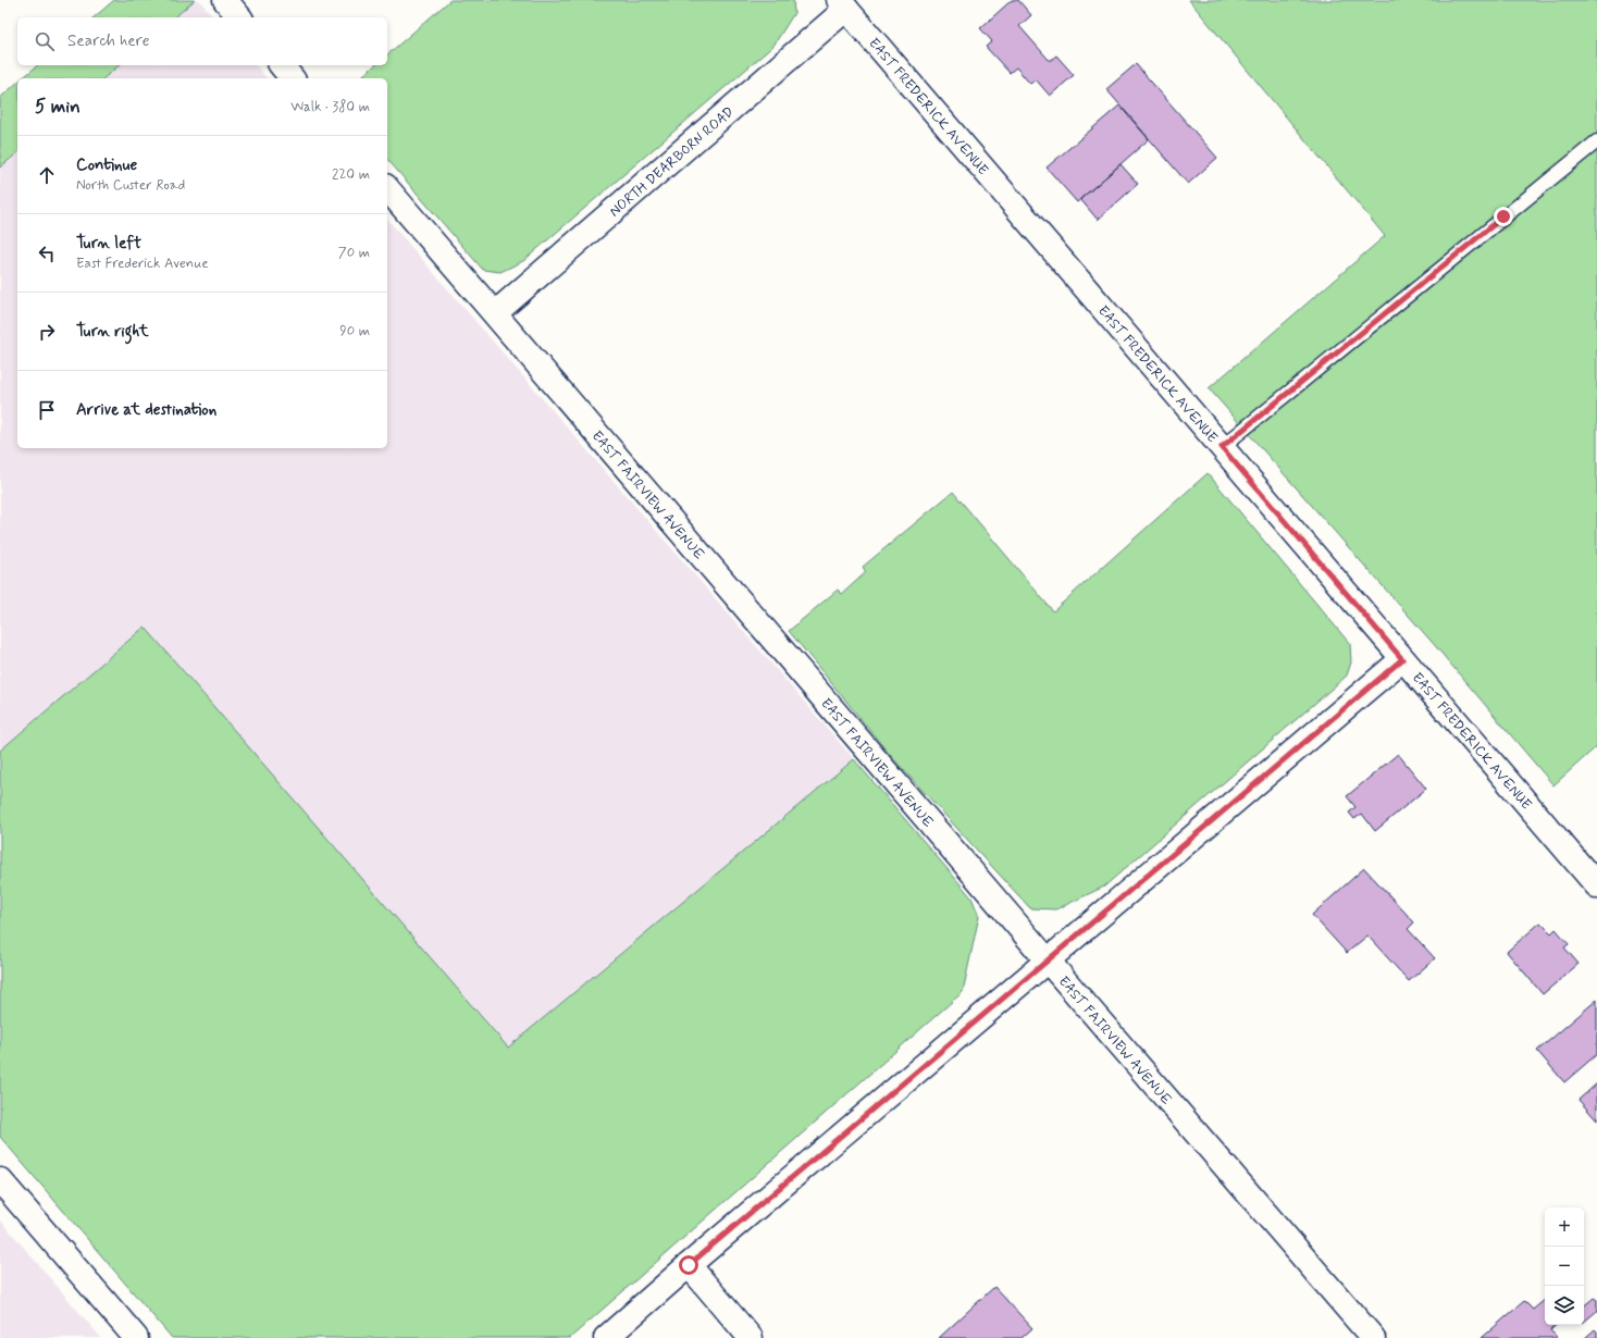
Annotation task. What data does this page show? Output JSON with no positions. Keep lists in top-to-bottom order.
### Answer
{
  "streets": {
    "street": ["EAST FREDERICK AVENUE", "NORTH DEARBORN ROAD", "EAST FAIRVIEW AVENUE"]
  },
  "crossings": [
    ["EAST FREDERICK AVENUE", "NORTH DEARBORN ROAD"],
    ["NORTH DEARBORN ROAD", "EAST FAIRVIEW AVENUE"]
  ],
  "page": {
    "search": "Search here",
    "heading": ["5 min", "Walk · 380 m"],
    "list": [
      ["Continue", "North Custer Road", "220 m"],
      ["Turn left", "East Frederick Avenue", "70 m"],
      ["Turn right", "90 m"],
      "Arrive at destination"
    ],
    "map_buttons": ["+", "−"]
  }
}
